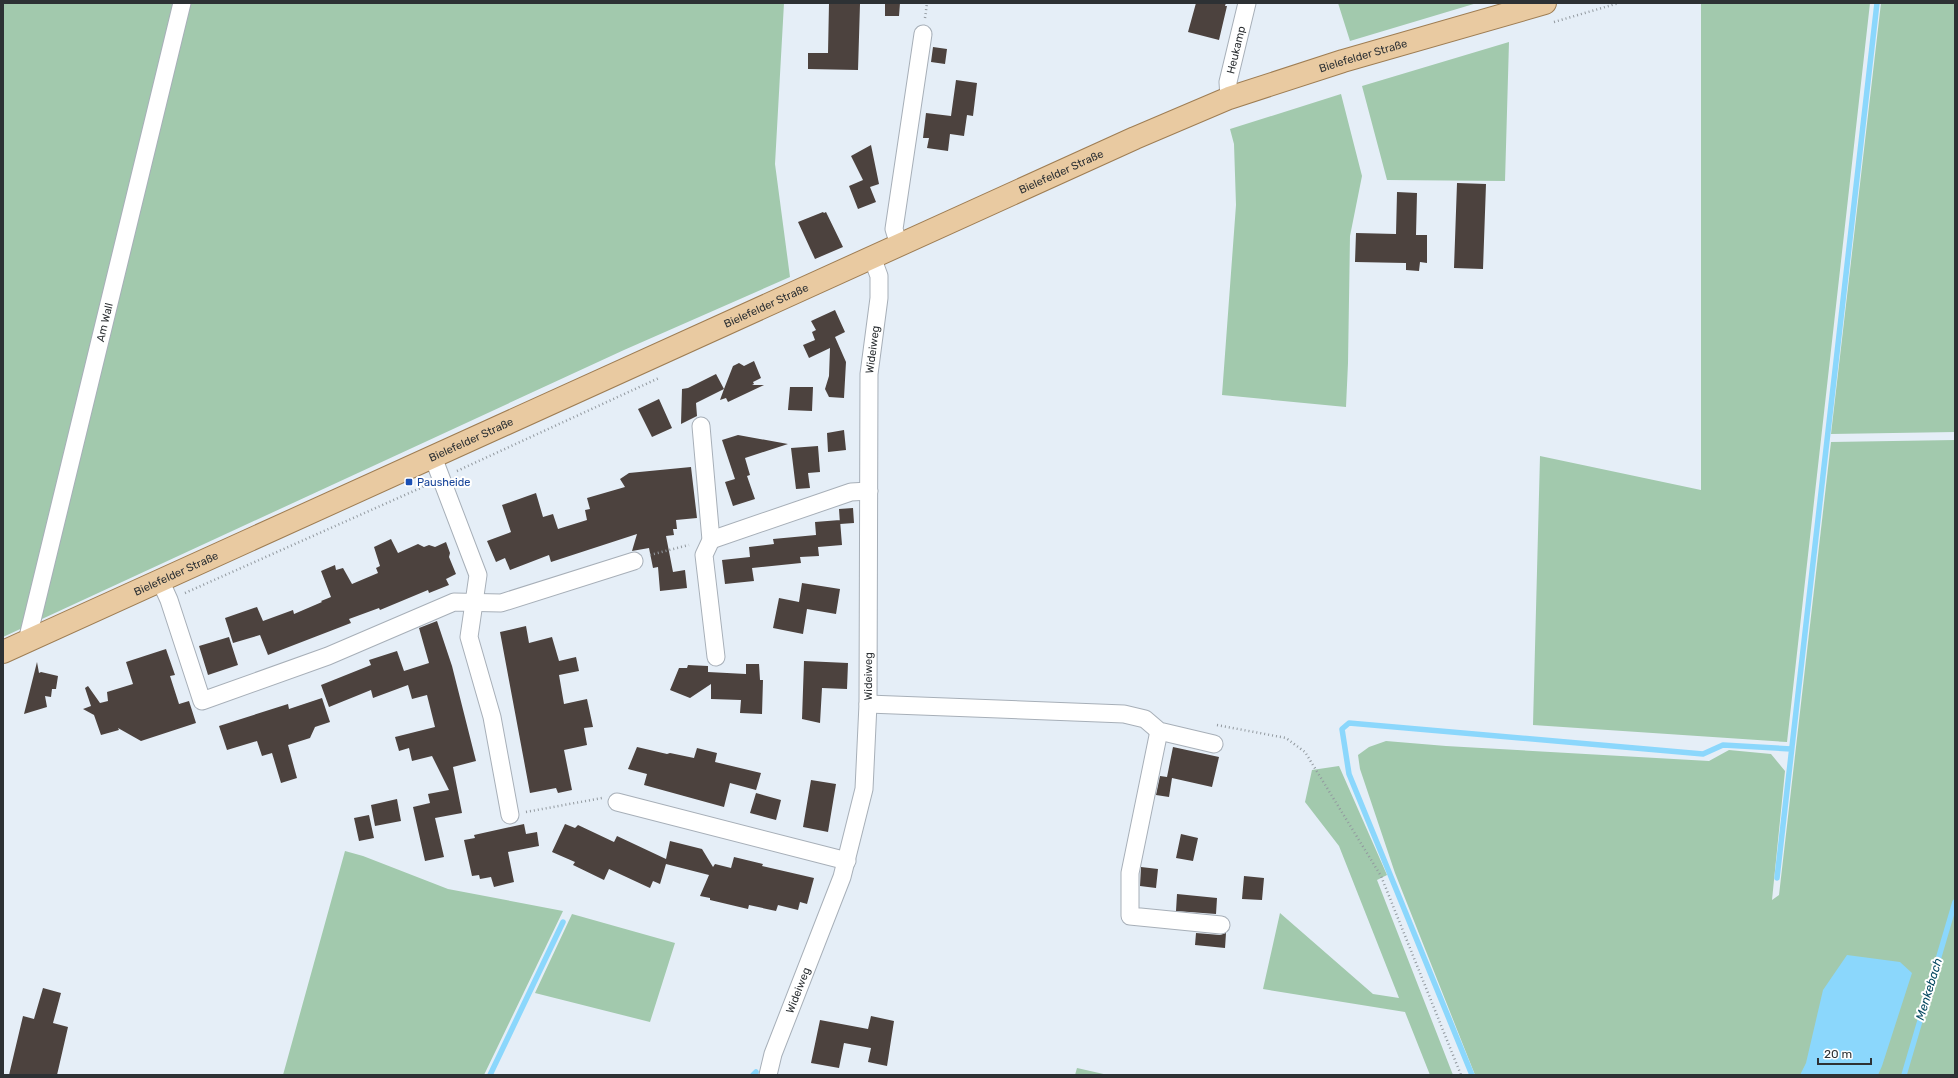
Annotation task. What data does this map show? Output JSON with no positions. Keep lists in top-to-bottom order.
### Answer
{
  "streets": {
    "main road": ["Bielefelder Straße"],
    "street": ["Heukamp", "Am Wall", "Wideiweg"]
  },
  "crossings": [
    ["Heukamp", "Bielefelder Straße"],
    ["Bielefelder Straße", "Am Wall"],
    ["Bielefelder Straße", "Wideiweg"]
  ],
  "water": ["Menkebach"],
  "places": {
    "transit": ["Pausheide"]
  },
  "scale_bar": "20 m"
}
